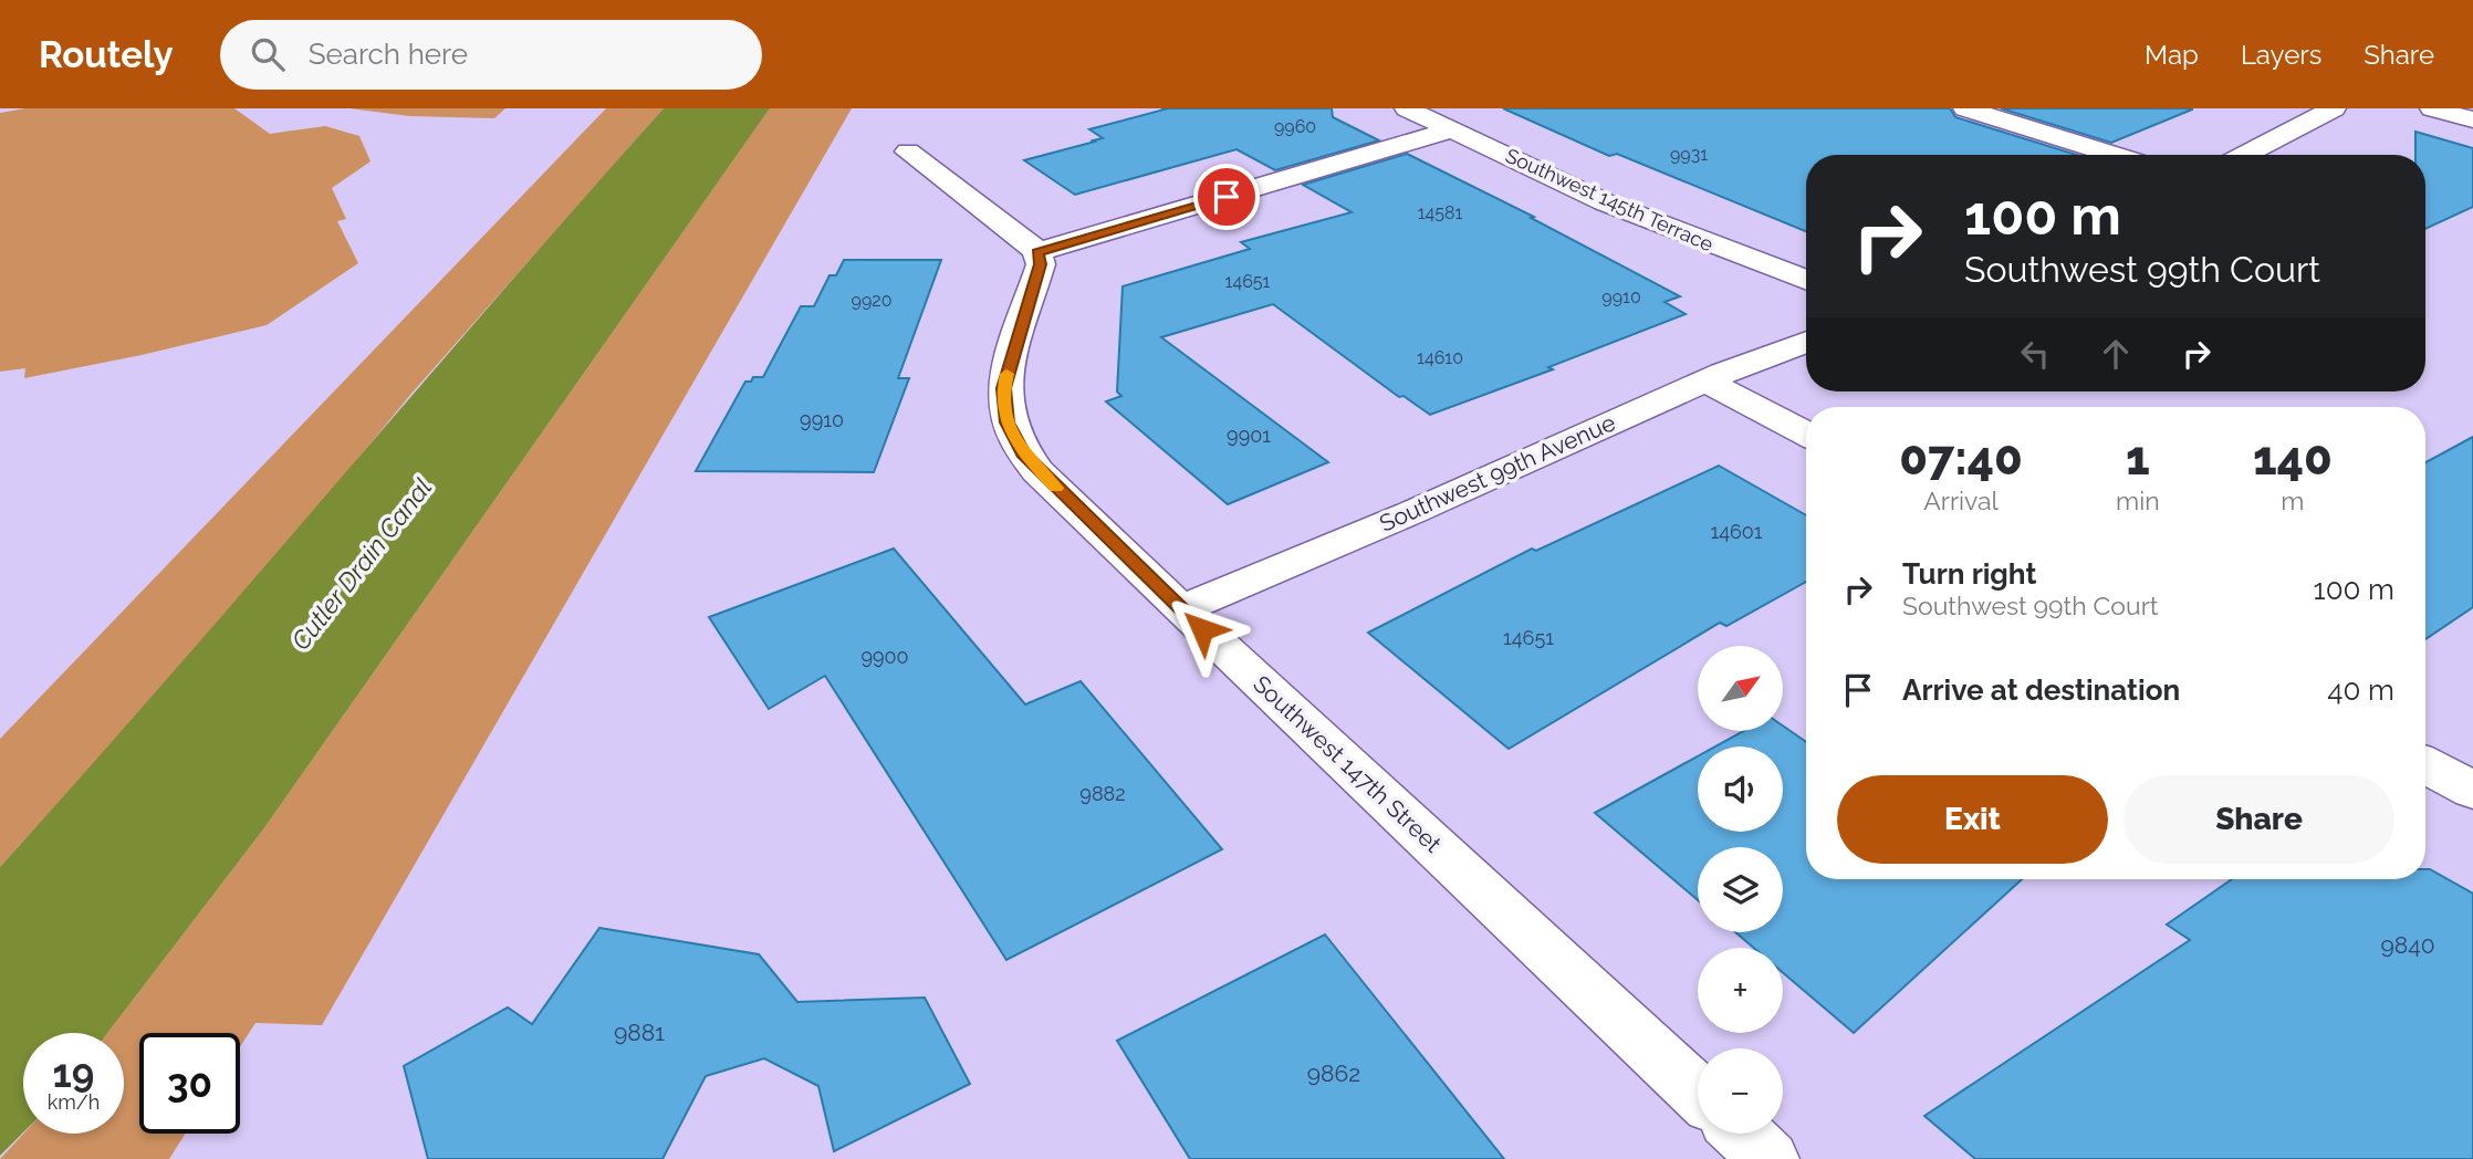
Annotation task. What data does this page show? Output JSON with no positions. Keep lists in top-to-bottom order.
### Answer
{
  "streets": {
    "street": ["Southwest 145th Terrace", "Southwest 99th Avenue", "Southwest 147th Street"]
  },
  "crossings": [
    ["Southwest 99th Avenue", "Southwest 147th Street"]
  ],
  "water": ["Cutler Drain Canal"],
  "house_numbers": [
    "9960",
    "9931",
    "14581",
    "14651",
    "9910",
    "9920",
    "14610",
    "9910",
    "9901",
    "14601",
    "14651",
    "9900",
    "9882",
    "9840",
    "9881",
    "9862"
  ],
  "north": "top right",
  "page": {
    "header": "Routely",
    "search": "Search here",
    "nav": ["Map", "Layers", "Share"],
    "turn": ["100 m", "Southwest 99th Court"],
    "eta": [
      "07:40",
      "Arrival",
      "1",
      "min",
      "140",
      "m"
    ],
    "list": [
      {
        "name": "Turn right",
        "note": "Southwest 99th Court",
        "value": "100 m"
      },
      {
        "name": "Arrive at destination",
        "value": "40 m"
      }
    ],
    "map_buttons": ["+", "−"],
    "buttons": ["Exit", "Share"],
    "speed": "19 km/h",
    "limit": "30"
  }
}
